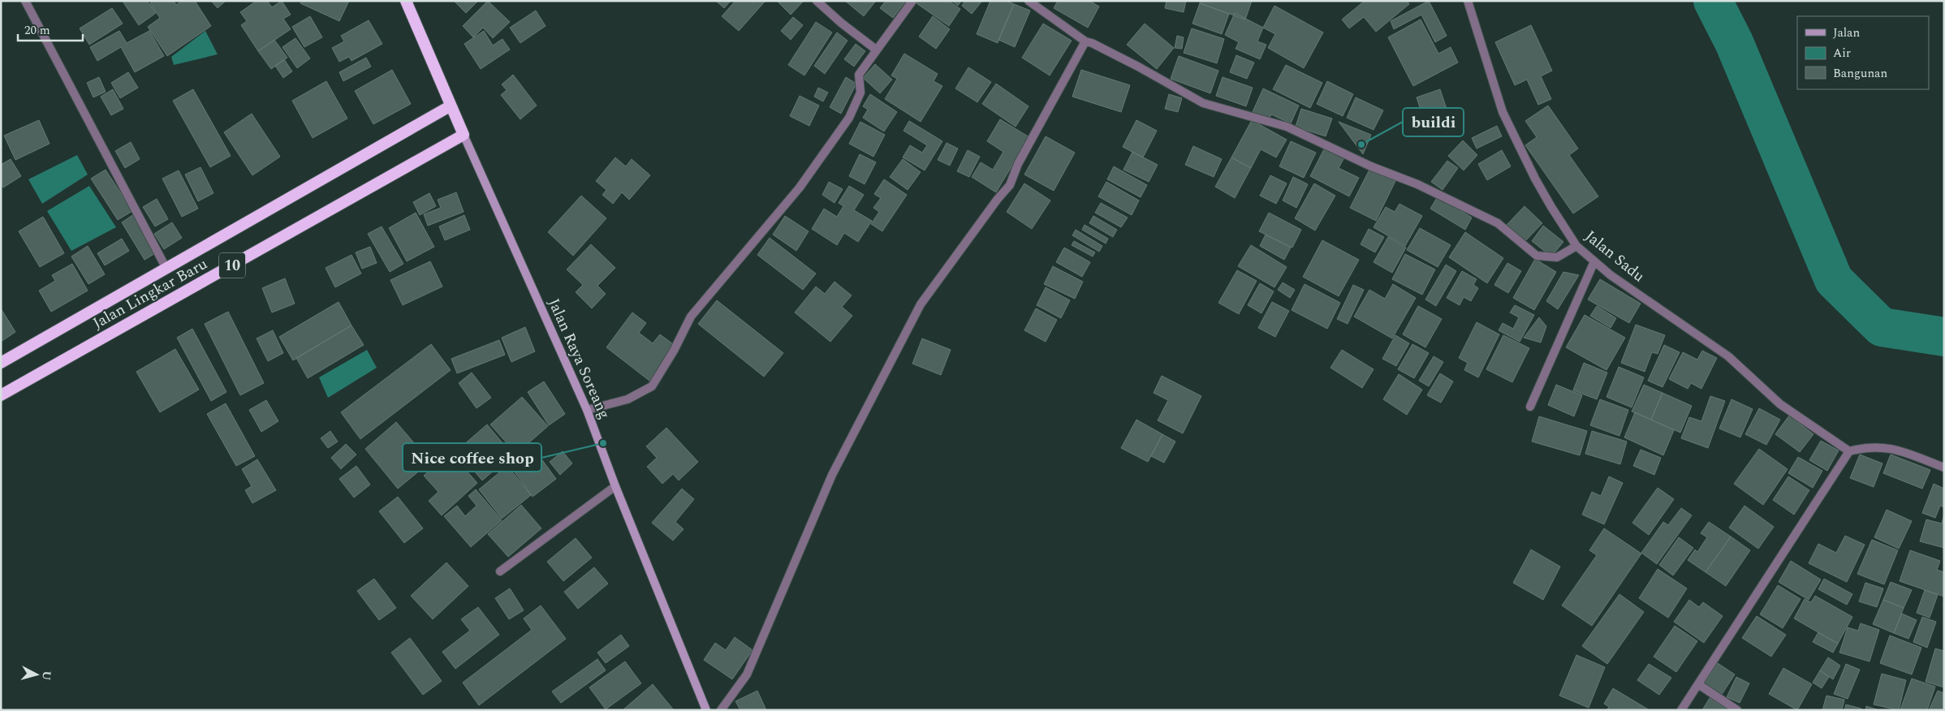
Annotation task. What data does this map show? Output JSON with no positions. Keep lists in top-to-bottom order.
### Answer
{
  "streets": {
    "highway": ["10", "Jalan Lingkar Baru"],
    "main road": ["Jalan Raya Soreang"],
    "street": ["Jalan Sadu"]
  },
  "crossings": [
    ["Jalan Lingkar Baru", "Jalan Raya Soreang"]
  ],
  "places": ["buildi", "Nice coffee shop"],
  "legend": ["Jalan", "Air", "Bangunan"],
  "scale_bar": "20 m",
  "north": "right"
}
